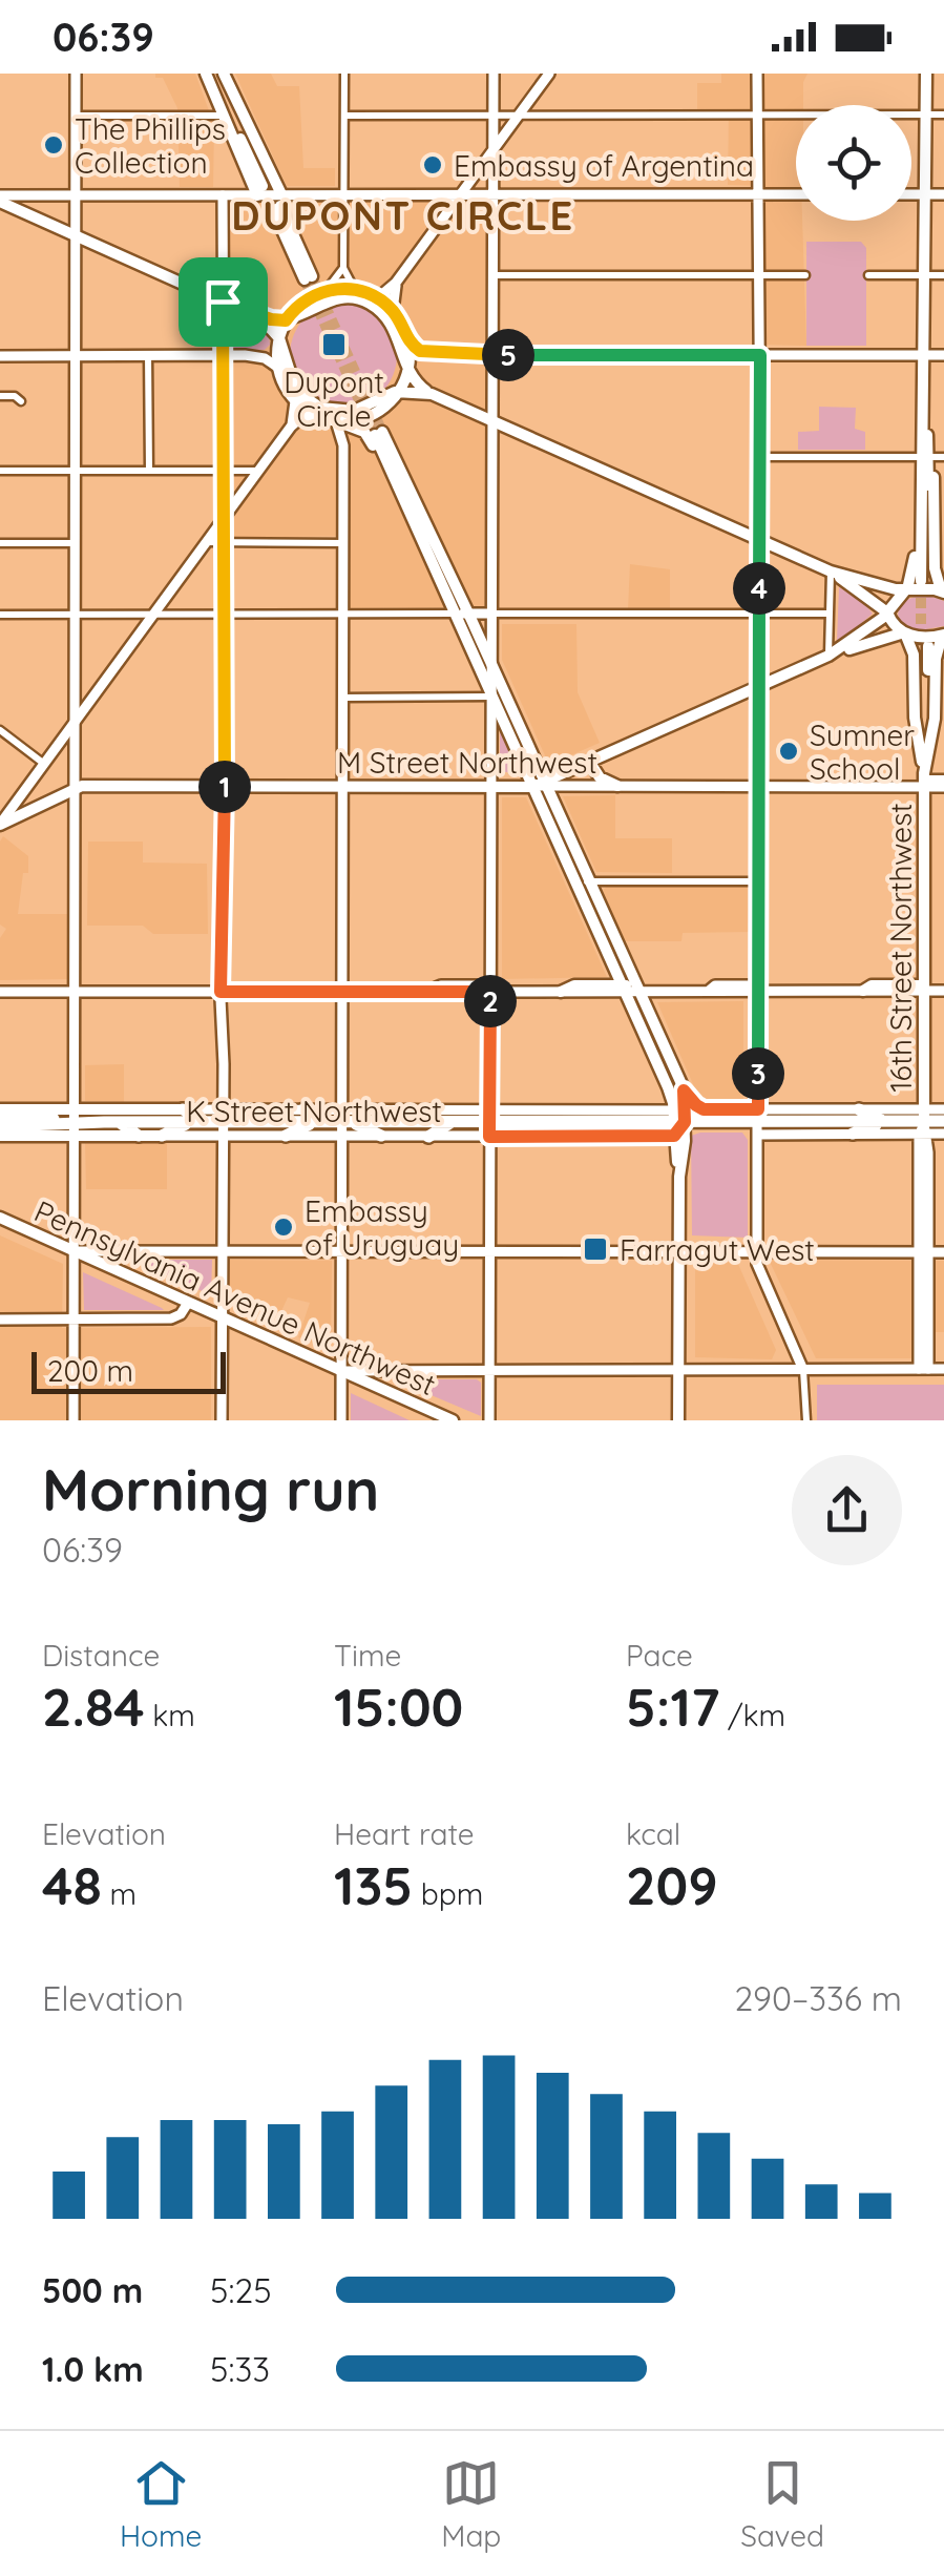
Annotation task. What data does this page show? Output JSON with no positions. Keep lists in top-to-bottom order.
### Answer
{
  "streets": {
    "highway": ["K Street Northwest"],
    "main road": ["M Street Northwest", "16th Street Northwest", "Pennsylvania Avenue Northwest"]
  },
  "crossings": [
    ["M Street Northwest", "16th Street Northwest"],
    ["16th Street Northwest", "K Street Northwest"]
  ],
  "districts": ["DUPONT CIRCLE"],
  "places": {
    "other": [
      "The Phillips Collection",
      "Embassy of Argentina",
      "Sumner School",
      "Embassy of Uruguay"
    ],
    "transit": ["Dupont Circle", "Farragut West"]
  },
  "scale_bar": "200 m",
  "page": {
    "status": "06:39",
    "pins": [
      "5",
      "4",
      "1",
      "2",
      "3"
    ],
    "scale": "200 m",
    "heading": ["Morning run", "06:39"],
    "stats": [
      ["Distance", "2.84 km"],
      ["Time", "15:00"],
      ["Pace", "5:17 /km"],
      ["Elevation", "48 m"],
      ["Heart rate", "135 bpm"],
      ["kcal", "209"]
    ],
    "chart": ["Elevation", "290–336 m"],
    "list": [
      {
        "name": "500 m",
        "note": "5:25"
      },
      {
        "name": "1.0 km",
        "note": "5:33"
      }
    ],
    "tabs": ["Home", "Map", "Saved"]
  }
}
